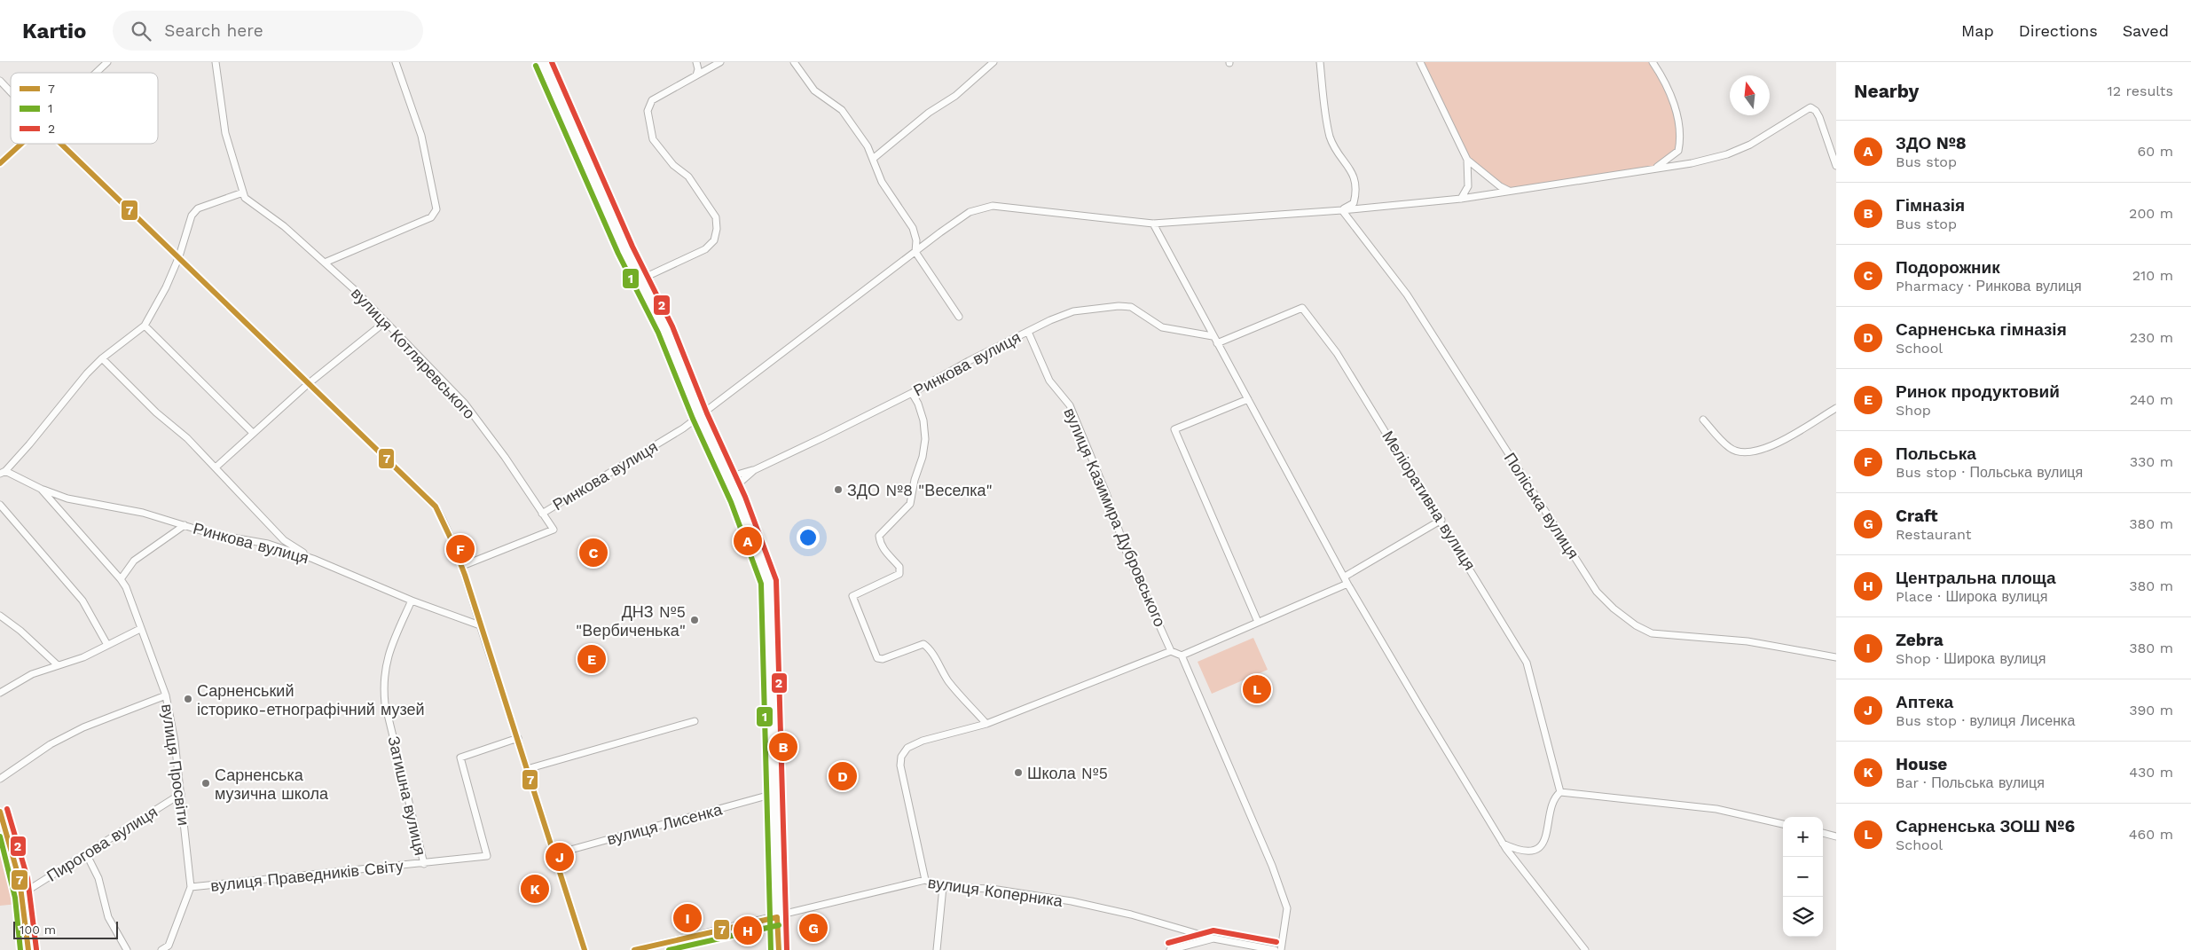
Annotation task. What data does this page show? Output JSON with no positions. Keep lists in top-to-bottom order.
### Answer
{
  "streets": {
    "street": [
      "вулиця Котляревського",
      "Ринкова вулиця",
      "Меліоративна вулиця",
      "Поліська вулиця",
      "вулиця Казимира Дубровського",
      "вулиця Просвіти",
      "Затишна вулиця",
      "вулиця Лисенка",
      "Пирогова вулиця",
      "вулиця Праведників Світу",
      "вулиця Коперника"
    ]
  },
  "crossings": [
    ["вулиця Котляревського", "Ринкова вулиця"],
    ["Ринкова вулиця", "Поліська вулиця"],
    ["Ринкова вулиця", "вулиця Казимира Дубровського"],
    ["Ринкова вулиця", "вулиця Просвіти"],
    ["Ринкова вулиця", "Затишна вулиця"],
    ["вулиця Просвіти", "Пирогова вулиця"],
    ["вулиця Просвіти", "вулиця Праведників Світу"],
    ["Затишна вулиця", "вулиця Праведників Світу"]
  ],
  "places": [
    "ЗДО №8 \"Веселка\"",
    "ДНЗ №5 \"Вербиченька\"",
    "Сарненський історико-етнографічний музей",
    "Школа №5",
    "Сарненська музична школа"
  ],
  "lines": ["transit line 2", "transit line 1", "transit line 7"],
  "legend": ["7", "1", "2"],
  "scale_bar": "100 m",
  "north": "top",
  "page": {
    "header": "Kartio",
    "search": "Search here",
    "nav": ["Map", "Directions", "Saved"],
    "heading": ["Nearby", "12 results"],
    "list": [
      {
        "mark": "A",
        "name": "ЗДО №8",
        "note": "Bus stop",
        "value": "60 m"
      },
      {
        "mark": "B",
        "name": "Гімназія",
        "note": "Bus stop",
        "value": "200 m"
      },
      {
        "mark": "C",
        "name": "Подорожник",
        "note": "Pharmacy · Ринкова вулиця",
        "value": "210 m"
      },
      {
        "mark": "D",
        "name": "Сарненська гімназія",
        "note": "School",
        "value": "230 m"
      },
      {
        "mark": "E",
        "name": "Ринок продуктовий",
        "note": "Shop",
        "value": "240 m"
      },
      {
        "mark": "F",
        "name": "Польська",
        "note": "Bus stop · Польська вулиця",
        "value": "330 m"
      },
      {
        "mark": "G",
        "name": "Craft",
        "note": "Restaurant",
        "value": "380 m"
      },
      {
        "mark": "H",
        "name": "Центральна площа",
        "note": "Place · Широка вулиця",
        "value": "380 m"
      },
      {
        "mark": "I",
        "name": "Zebra",
        "note": "Shop · Широка вулиця",
        "value": "380 m"
      },
      {
        "mark": "J",
        "name": "Аптека",
        "note": "Bus stop · вулиця Лисенка",
        "value": "390 m"
      },
      {
        "mark": "K",
        "name": "House",
        "note": "Bar · Польська вулиця",
        "value": "430 m"
      },
      {
        "mark": "L",
        "name": "Сарненська ЗОШ №6",
        "note": "School",
        "value": "460 m"
      }
    ],
    "pins": [
      "A",
      "F",
      "C",
      "E",
      "L",
      "B",
      "D",
      "J",
      "K",
      "I",
      "G",
      "H"
    ],
    "map_buttons": ["+", "−"],
    "scale": "100 m"
  }
}
